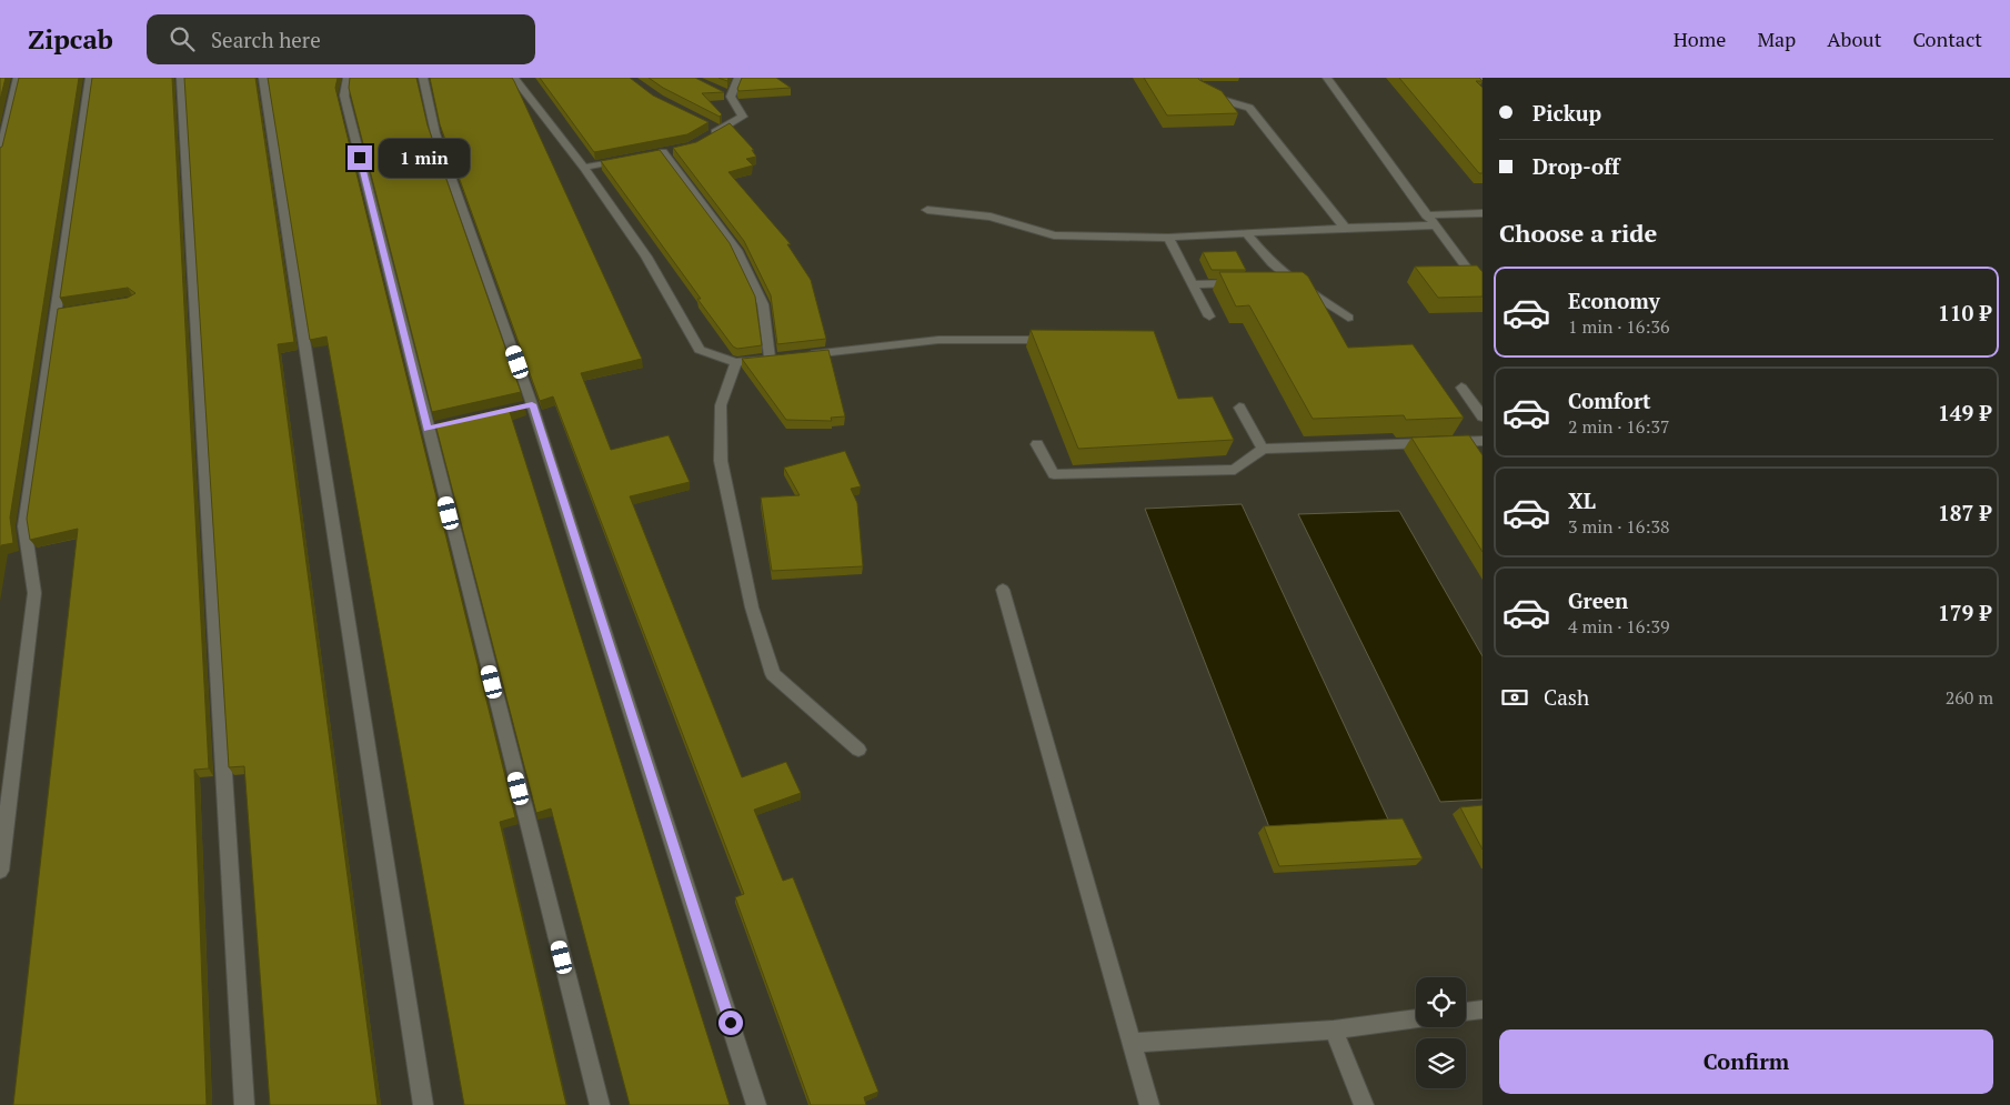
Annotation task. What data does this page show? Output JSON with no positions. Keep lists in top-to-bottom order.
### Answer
{
  "page": {
    "header": "Zipcab",
    "search": "Search here",
    "nav": [
      "Home",
      "Map",
      "About",
      "Contact"
    ],
    "banner": ["Pickup", "Drop-off"],
    "bubble": "1 min",
    "heading": "Choose a ride",
    "list": [
      {
        "name": "Economy",
        "note": "1 min · 16:36",
        "value": "110 ₽"
      },
      {
        "name": "Comfort",
        "note": "2 min · 16:37",
        "value": "149 ₽"
      },
      {
        "name": "XL",
        "note": "3 min · 16:38",
        "value": "187 ₽"
      },
      {
        "name": "Green",
        "note": "4 min · 16:39",
        "value": "179 ₽"
      }
    ],
    "pay": ["Cash", "260 m"],
    "buttons": "Confirm"
  }
}
